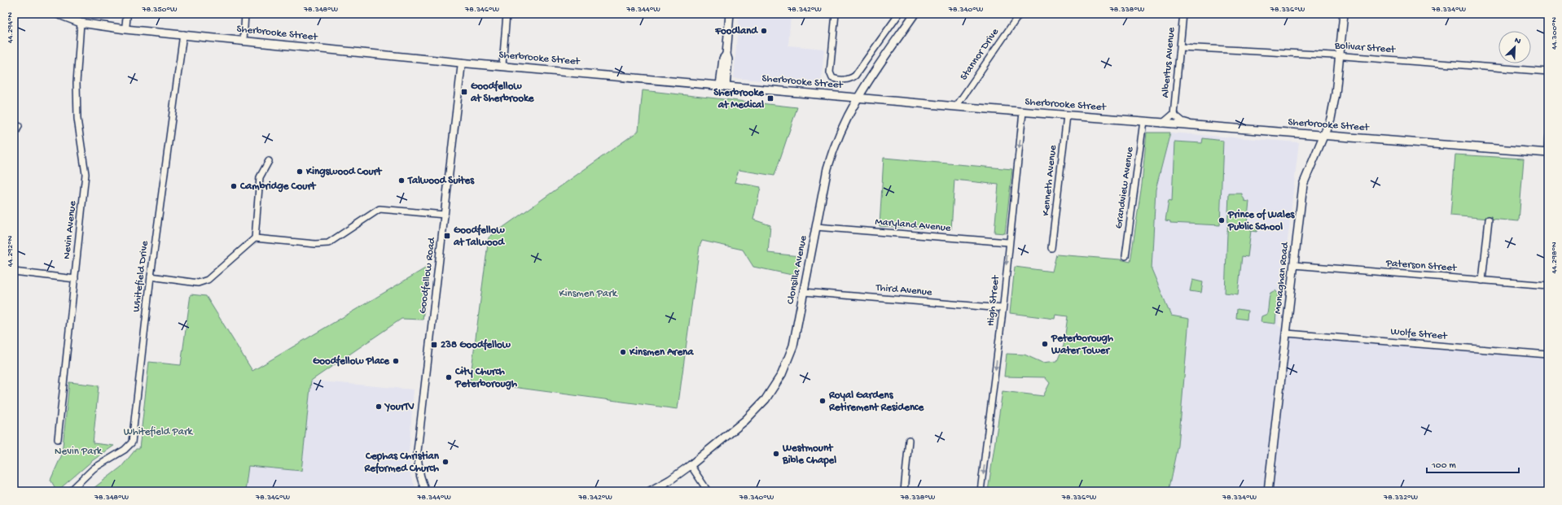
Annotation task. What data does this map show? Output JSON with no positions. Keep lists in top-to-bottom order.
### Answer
{
  "streets": {
    "main road": ["Sherbrooke Street", "Clonsilla Avenue", "Monaghan Road"],
    "street": [
      "Bolivar Street",
      "Stannor Drive",
      "Albertus Avenue",
      "Kenneth Avenue",
      "Grandview Avenue",
      "Maryland Avenue",
      "Nevin Avenue",
      "Paterson Street",
      "Goodfellow Road",
      "Whitefield Drive",
      "Third Avenue",
      "High Street",
      "Wolfe Street"
    ]
  },
  "crossings": [
    ["Sherbrooke Street", "Stannor Drive"],
    ["Sherbrooke Street", "Albertus Avenue"],
    ["Sherbrooke Street", "Kenneth Avenue"],
    ["Sherbrooke Street", "Grandview Avenue"],
    ["Sherbrooke Street", "Nevin Avenue"],
    ["Sherbrooke Street", "Clonsilla Avenue"],
    ["Sherbrooke Street", "Goodfellow Road"],
    ["Sherbrooke Street", "Whitefield Drive"],
    ["Sherbrooke Street", "Monaghan Road"],
    ["Sherbrooke Street", "High Street"],
    ["Bolivar Street", "Albertus Avenue"],
    ["Bolivar Street", "Monaghan Road"],
    ["Maryland Avenue", "Clonsilla Avenue"],
    ["Maryland Avenue", "High Street"],
    ["Paterson Street", "Monaghan Road"],
    ["Clonsilla Avenue", "Third Avenue"],
    ["Monaghan Road", "Wolfe Street"],
    ["Third Avenue", "High Street"]
  ],
  "one_way": ["High Street"],
  "parks": ["Kinsmen Park", "Whitefield Park", "Nevin Park"],
  "places": {
    "other": [
      "Foodland",
      "Kingswood Court",
      "Talwood Suites",
      "Cambridge Court",
      "Prince of Wales Public School",
      "Peterborough Water Tower",
      "Kinsmen Arena",
      "Goodfellow Place",
      "City Church Peterborough",
      "Royal Gardens Retirement Residence",
      "YourTV",
      "Westmount Bible Chapel",
      "Cephas Christian Reformed Church"
    ],
    "transit": [
      "Goodfellow at Sherbrooke",
      "Sherbrooke at Medical",
      "Goodfellow at Talwood",
      "238 Goodfellow"
    ]
  },
  "scale_bar": "100 m",
  "north": "top right",
  "coordinates": [
    "78.350°W",
    "78.348°W",
    "78.346°W",
    "78.344°W",
    "78.342°W",
    "78.340°W",
    "78.338°W",
    "78.336°W",
    "78.334°W",
    "44.294°N",
    "44.300°N",
    "44.292°N",
    "44.298°N",
    "78.332°W"
  ]
}
